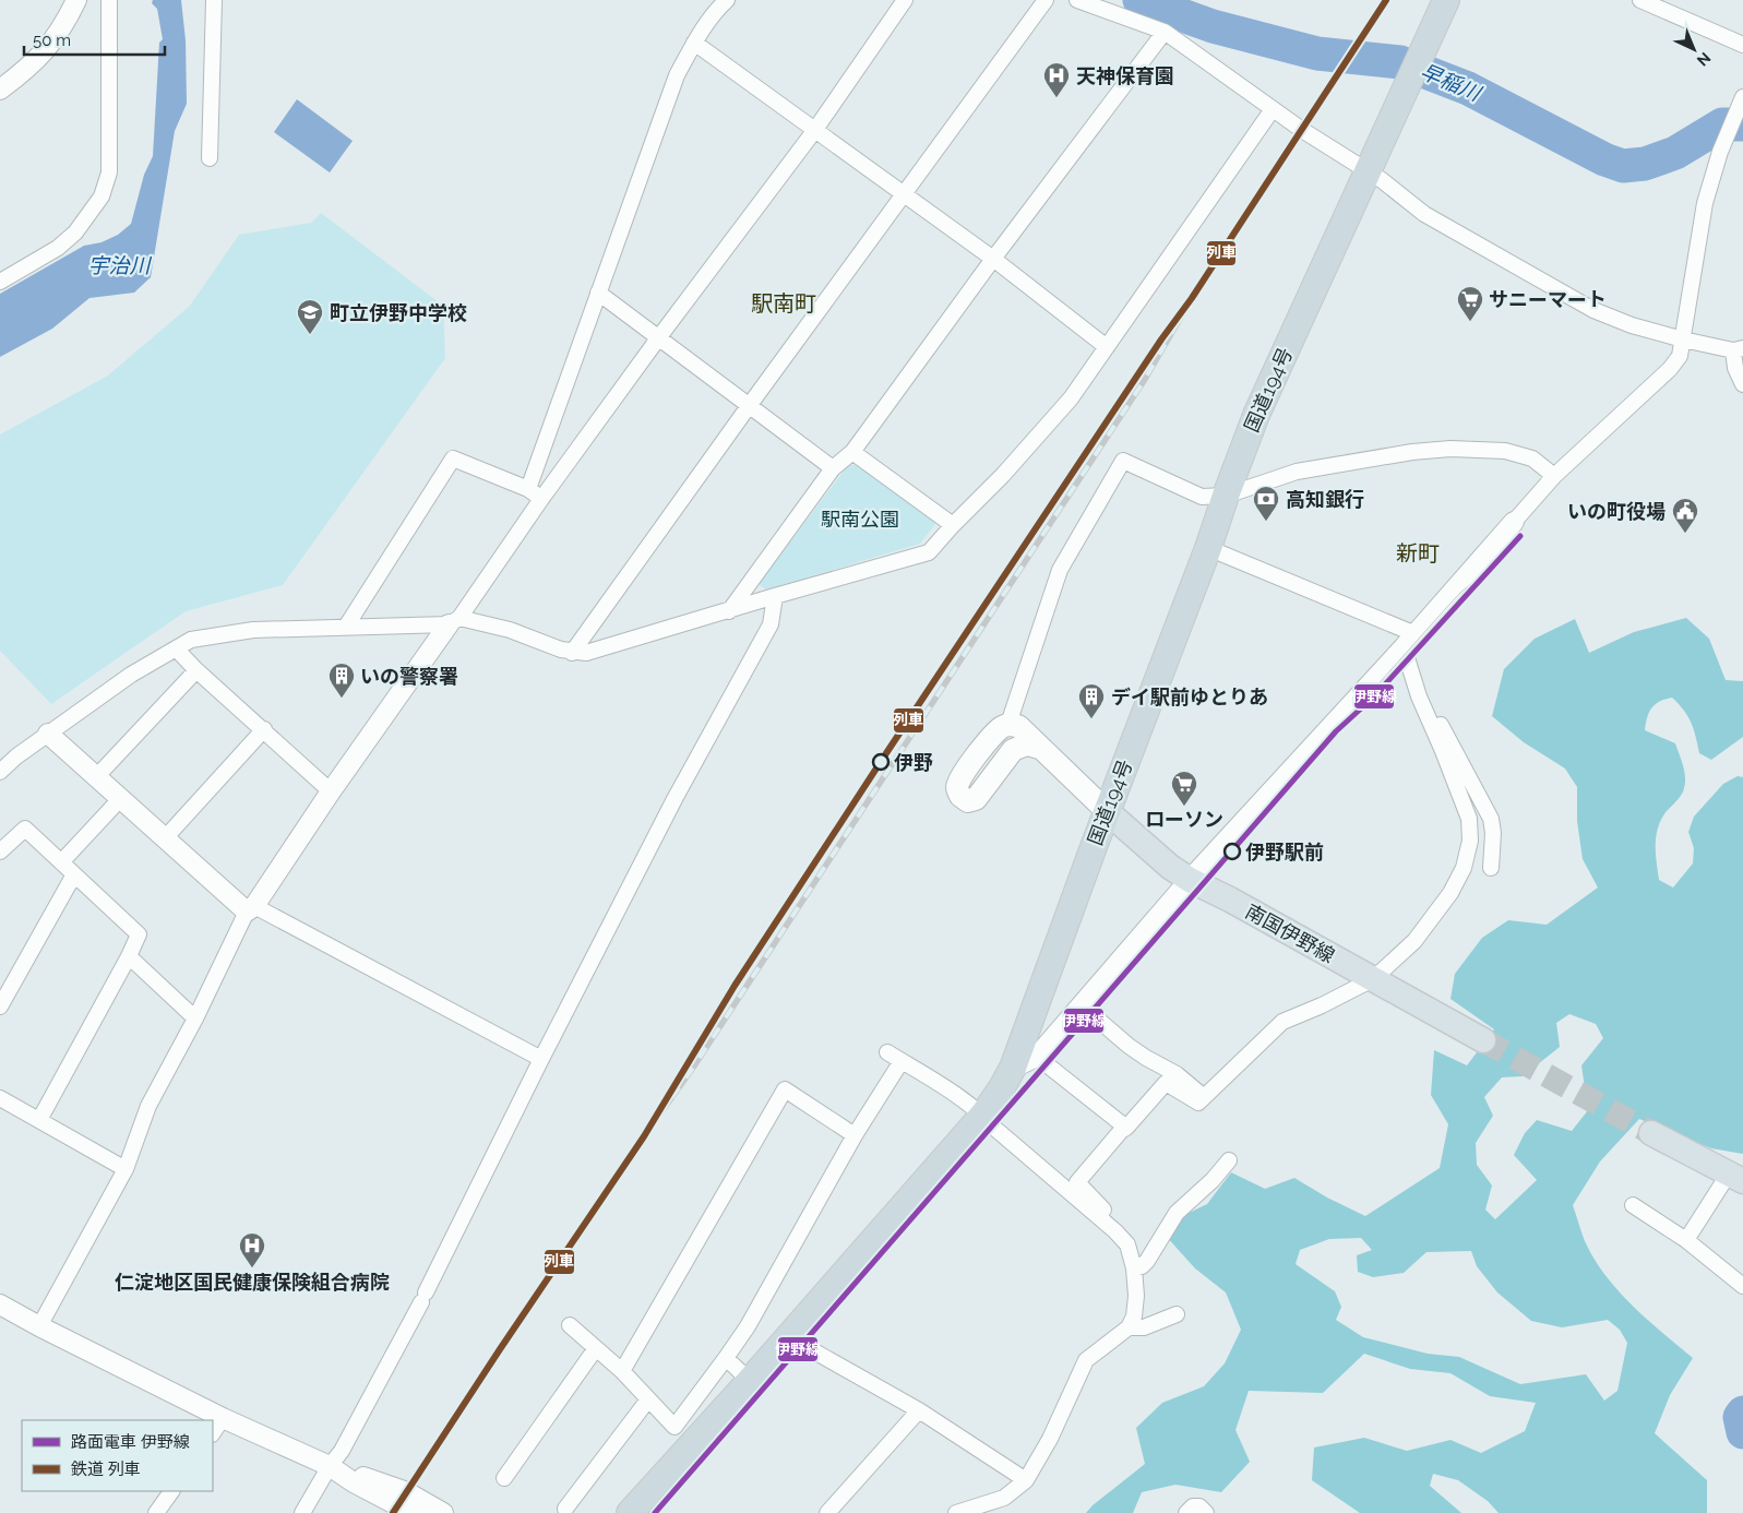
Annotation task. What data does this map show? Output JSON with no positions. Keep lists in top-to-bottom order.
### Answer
{
  "streets": {
    "highway": ["国道194号"],
    "main road": ["南国伊野線"]
  },
  "crossings": [
    ["国道194号", "南国伊野線"]
  ],
  "districts": ["駅南町", "新町"],
  "water": ["早稲川", "宇治川"],
  "parks": ["駅南公園"],
  "places": {
    "hospital": ["天神保育園", "仁淀地区国民健康保険組合病院"],
    "supermarket": ["サニーマート", "ローソン"],
    "school or university": ["町立伊野中学校"],
    "bank": ["高知銀行"],
    "public building": ["いの町役場"],
    "building": ["いの警察署", "デイ駅前ゆとりあ"],
    "other": ["伊野", "伊野駅前"]
  },
  "lines": ["rail line 列車", "tram line 伊野線"],
  "legend": ["路面電車 伊野線", "鉄道 列車"],
  "scale_bar": "50 m",
  "north": "bottom right"
}
